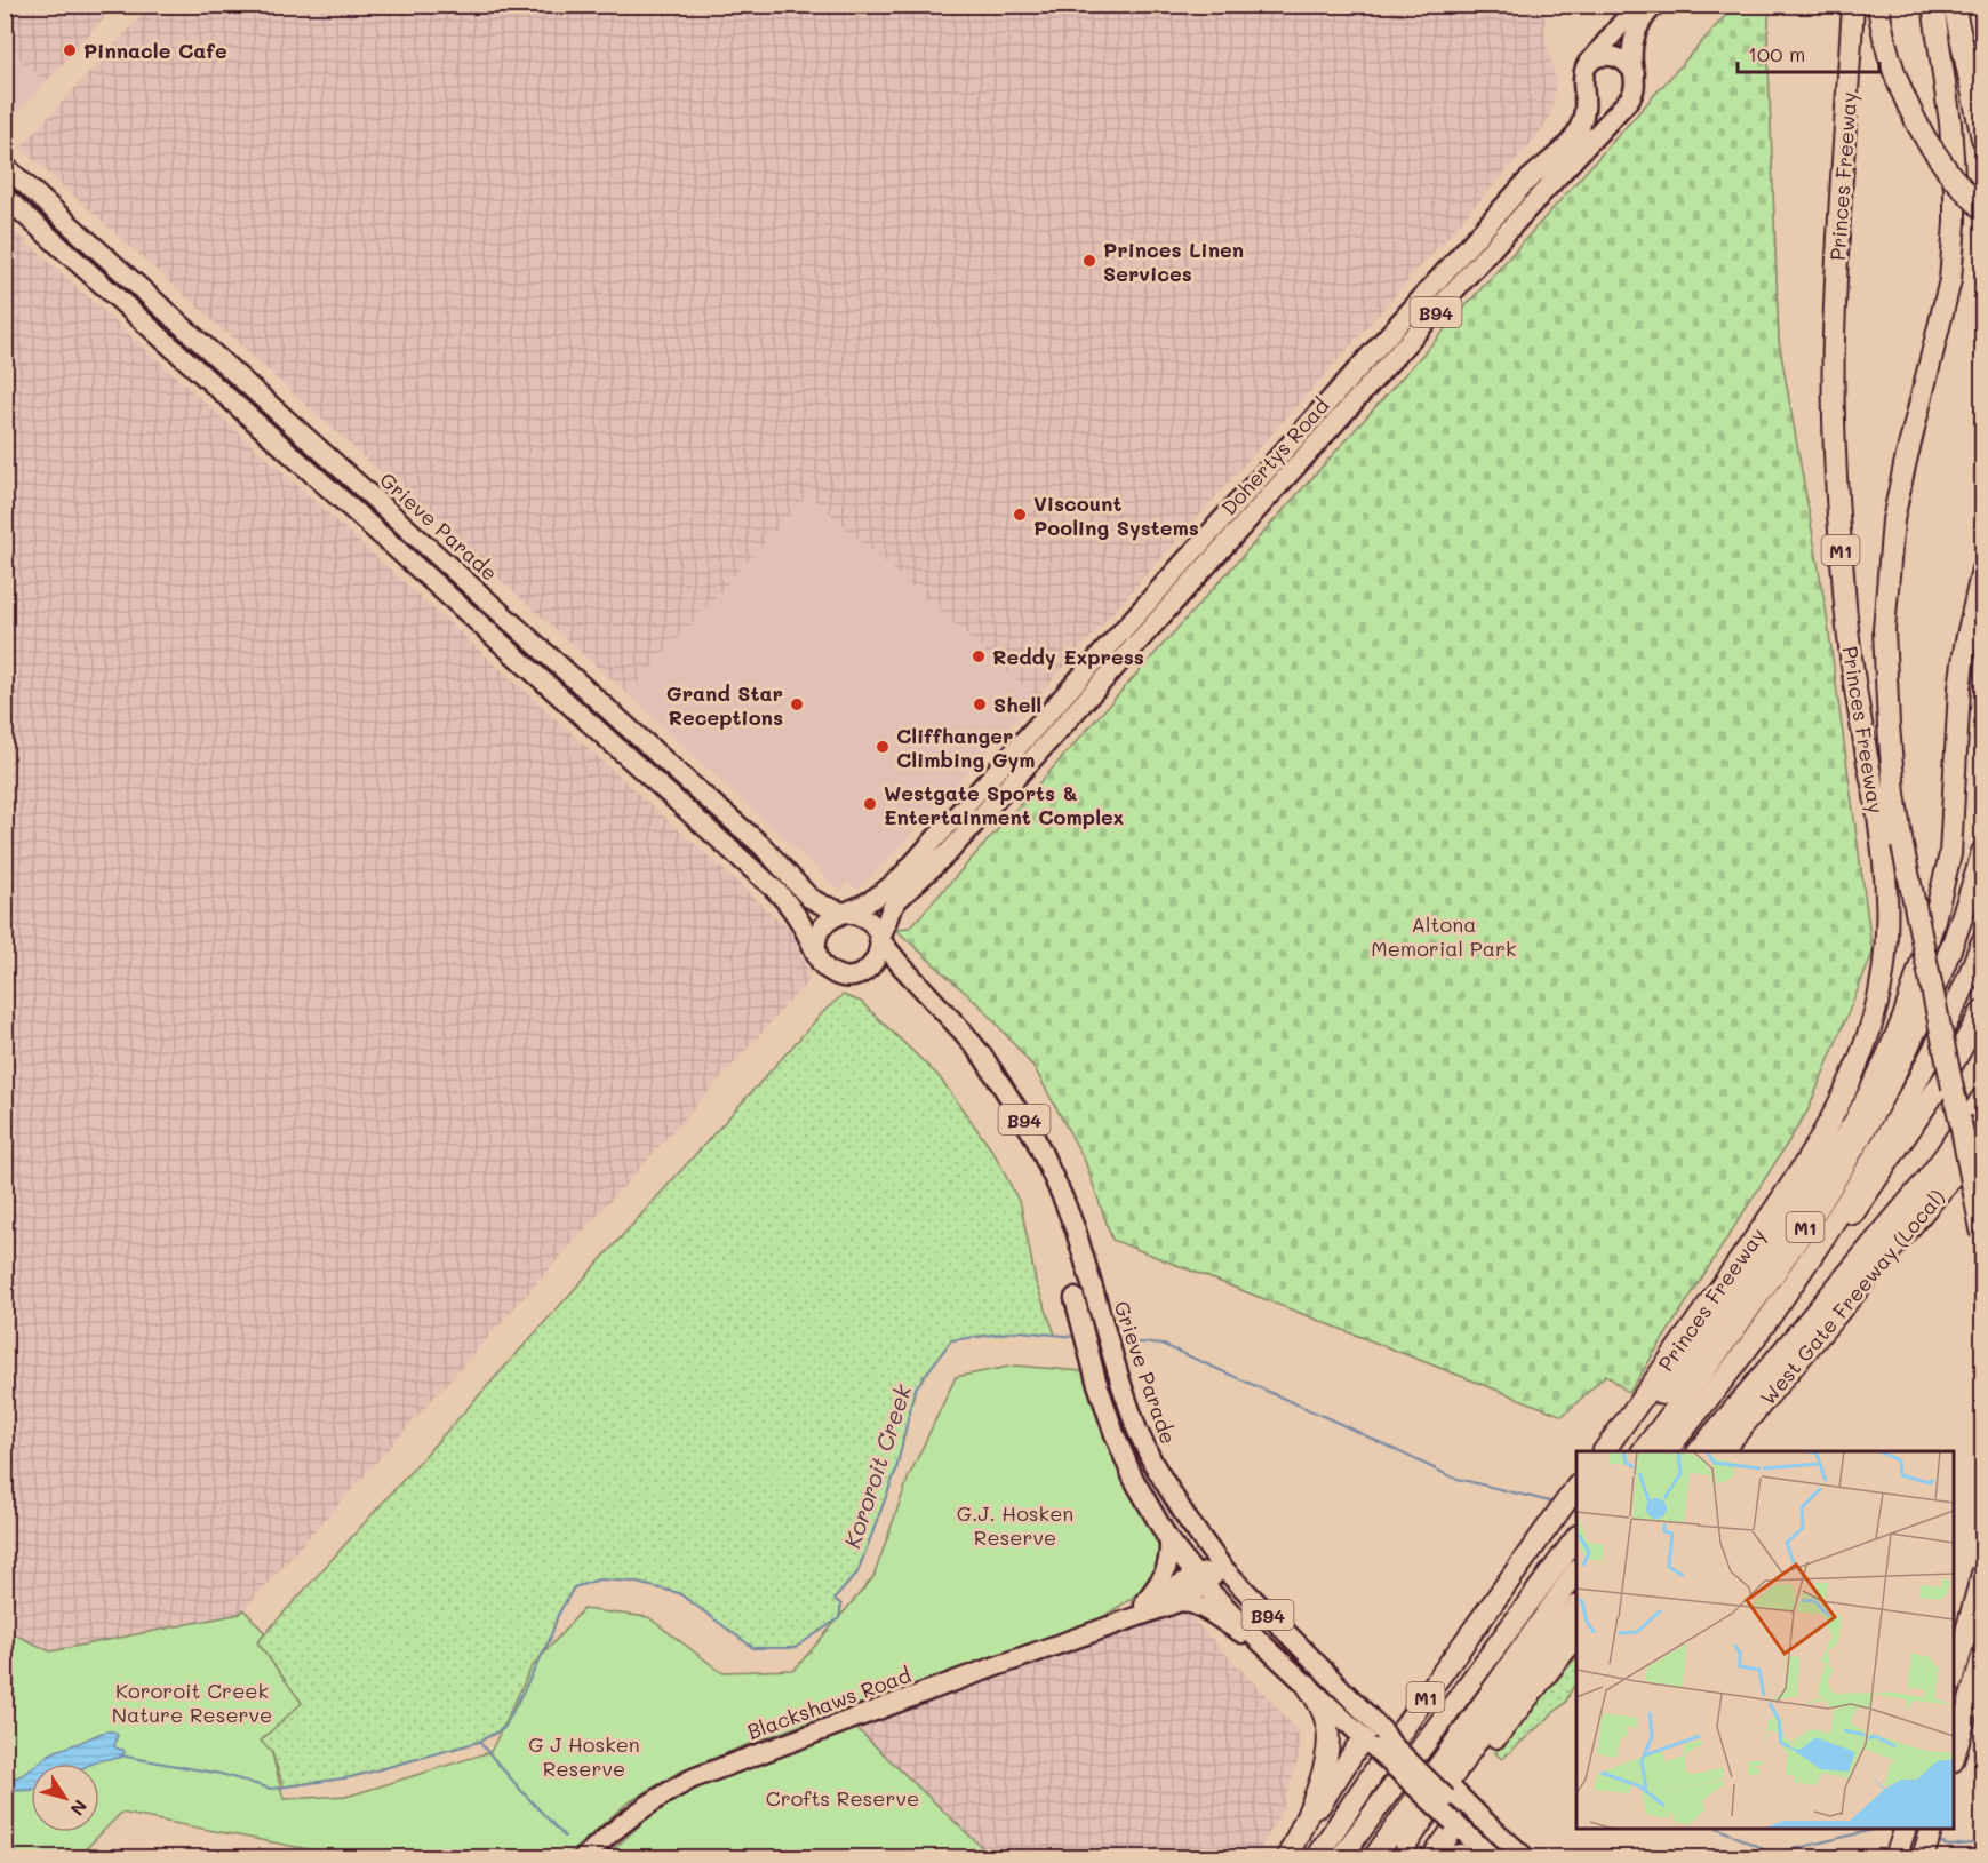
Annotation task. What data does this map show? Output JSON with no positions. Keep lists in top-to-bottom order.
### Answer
{
  "streets": {
    "highway": ["Princes Freeway", "M1", "West Gate Freeway (Local)"],
    "main road": [
      "B94",
      "Dohertys Road",
      "Grieve Parade",
      "Blackshaws Road"
    ]
  },
  "crossings": [
    ["Princes Freeway", "M1"],
    ["B94", "Dohertys Road"],
    ["B94", "Grieve Parade"],
    ["Dohertys Road", "Grieve Parade"],
    ["Grieve Parade", "Blackshaws Road"]
  ],
  "water": ["Kororoit Creek"],
  "parks": [
    "Altona Memorial Park",
    "G.J. Hosken Reserve",
    "Kororoit Creek Nature Reserve",
    "G J Hosken Reserve",
    "Crofts Reserve"
  ],
  "places": [
    "Pinnacle Cafe",
    "Princes Linen Services",
    "Viscount Pooling Systems",
    "Reddy Express",
    "Grand Star Receptions",
    "Shell",
    "Cliffhanger Climbing Gym",
    "Westgate Sports & Entertainment Complex"
  ],
  "scale_bar": "100 m",
  "north": "bottom right"
}
